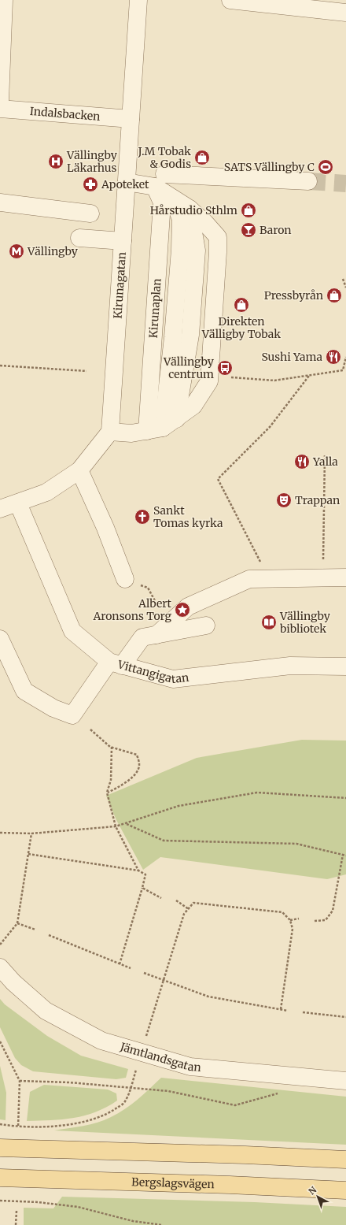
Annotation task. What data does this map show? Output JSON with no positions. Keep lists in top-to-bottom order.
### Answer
{
  "streets": {
    "main road": ["Bergslagsvägen"],
    "street": [
      "Indalsbacken",
      "Kirunagatan",
      "Kirunaplan",
      "Vittangigatan",
      "Jämtlandsgatan"
    ]
  },
  "crossings": [
    ["Indalsbacken", "Kirunagatan"]
  ],
  "places": {
    "shop": [
      "J.M Tobak & Godis",
      "Hårstudio Sthlm",
      "Pressbyrån",
      "Direkten Välligby Tobak"
    ],
    "hospital": ["Vällingby Läkarhus"],
    "sports": ["SATS Vällingby C"],
    "pharmacy": ["Apoteket"],
    "bar": ["Baron"],
    "metro station": ["Vällingby"],
    "restaurant": ["Sushi Yama", "Yalla"],
    "bus stop": ["Vällingby centrum"],
    "theatre": ["Trappan"],
    "church": ["Sankt Tomas kyrka"],
    "place": ["Albert Aronsons Torg"],
    "library": ["Vällingby bibliotek"]
  },
  "north": "top left"
}
